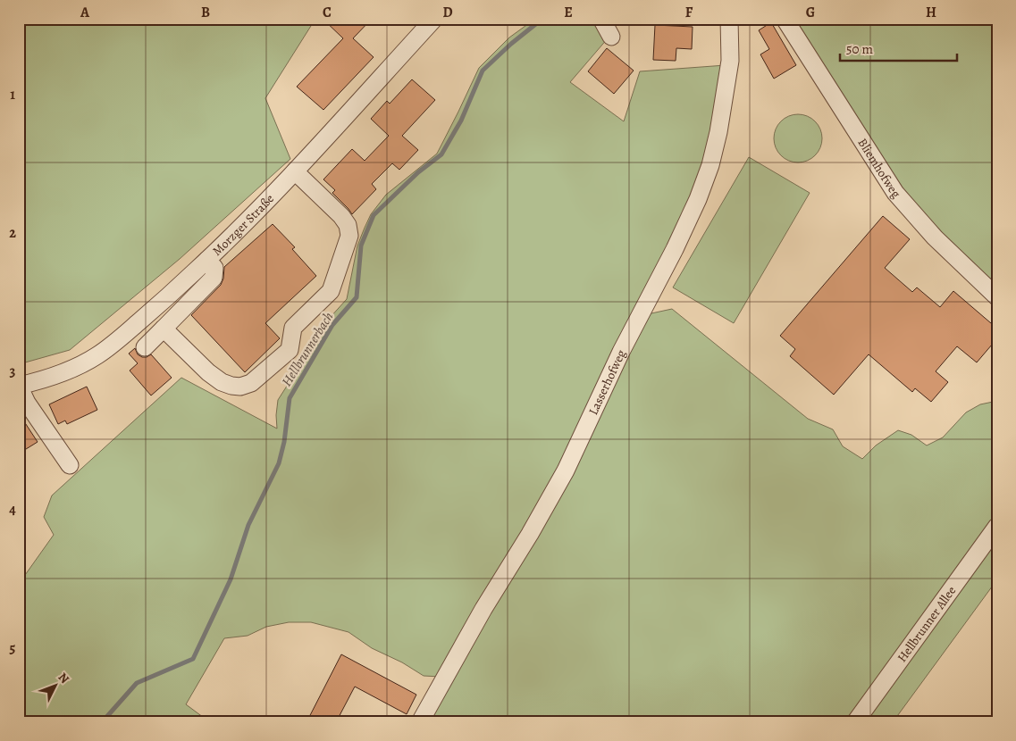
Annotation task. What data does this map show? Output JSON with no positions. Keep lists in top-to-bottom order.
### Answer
{
  "streets": {
    "street": [
      "Bliemhofweg",
      "Morzger Straße",
      "Lasserhofweg",
      "Hellbrunner Allee"
    ]
  },
  "water": ["Hellbrunnerbach"],
  "scale_bar": "50 m",
  "north": "top right",
  "grid": {
    "columns": [
      "A",
      "B",
      "C",
      "D",
      "E",
      "F",
      "G",
      "H"
    ],
    "rows": [
      "1",
      "2",
      "3",
      "4",
      "5"
    ]
  }
}
